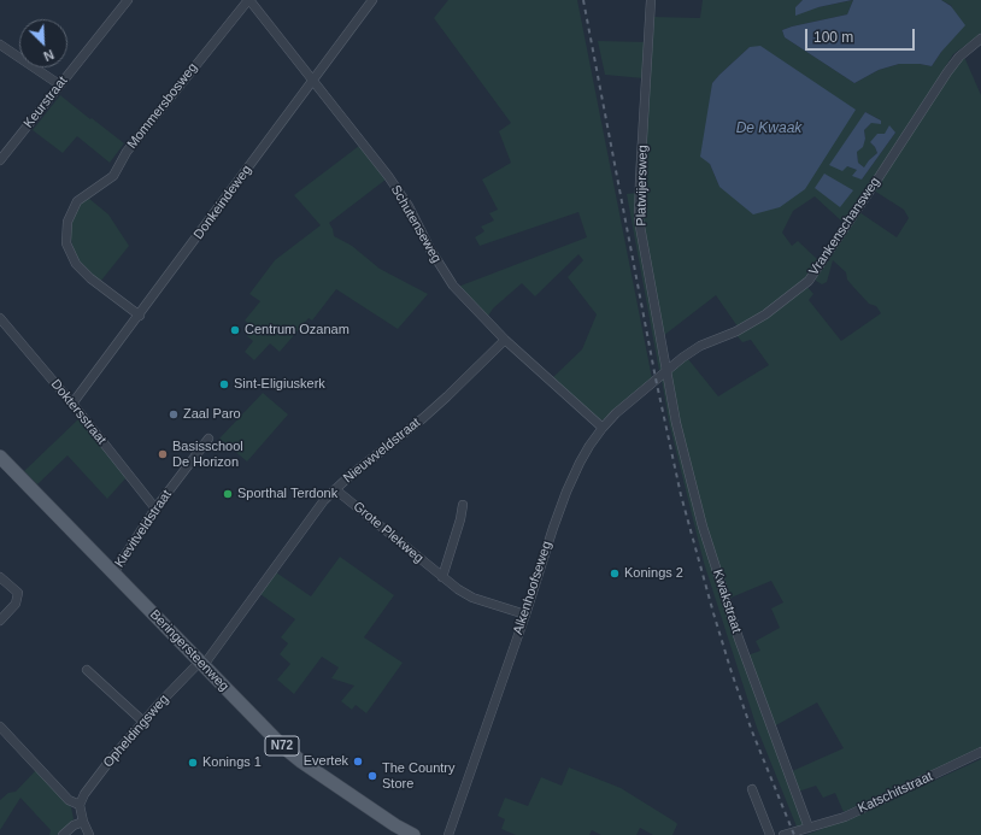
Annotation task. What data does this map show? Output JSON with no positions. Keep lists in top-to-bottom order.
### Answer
{
  "streets": {
    "main road": ["Beringersteenweg", "N72"],
    "street": [
      "Keurstraat",
      "Mommersbosweg",
      "Platwijersweg",
      "Donkeindeweg",
      "Schutenseweg",
      "Vrankenschansweg",
      "Doktersstraat",
      "Nieuwveldstraat",
      "Kievitveldstraat",
      "Grote Plekweg",
      "Alkenhoofseweg",
      "Kwakstraat",
      "Opheldingsweg",
      "Katschitstraat"
    ]
  },
  "crossings": [
    ["Mommersbosweg", "Donkeindeweg"],
    ["Mommersbosweg", "Schutenseweg"],
    ["Platwijersweg", "Vrankenschansweg"],
    ["Platwijersweg", "Alkenhoofseweg"],
    ["Platwijersweg", "Kwakstraat"],
    ["Donkeindeweg", "Schutenseweg"],
    ["Donkeindeweg", "Doktersstraat"],
    ["Schutenseweg", "Nieuwveldstraat"],
    ["Schutenseweg", "Alkenhoofseweg"],
    ["Vrankenschansweg", "Alkenhoofseweg"],
    ["Vrankenschansweg", "Kwakstraat"],
    ["Doktersstraat", "Kievitveldstraat"],
    ["Nieuwveldstraat", "Grote Plekweg"],
    ["Nieuwveldstraat", "Beringersteenweg"],
    ["Nieuwveldstraat", "Opheldingsweg"],
    ["Kievitveldstraat", "Beringersteenweg"],
    ["Grote Plekweg", "Alkenhoofseweg"],
    ["Alkenhoofseweg", "Kwakstraat"],
    ["Kwakstraat", "Katschitstraat"],
    ["Beringersteenweg", "Opheldingsweg"]
  ],
  "water": ["De Kwaak"],
  "places": [
    "Centrum Ozanam",
    "Sint-Eligiuskerk",
    "Zaal Paro",
    "Basisschool De Horizon",
    "Sporthal Terdonk",
    "Konings 2",
    "Evertek",
    "Konings 1",
    "The Country Store"
  ],
  "scale_bar": "100 m",
  "north": "bottom right"
}
